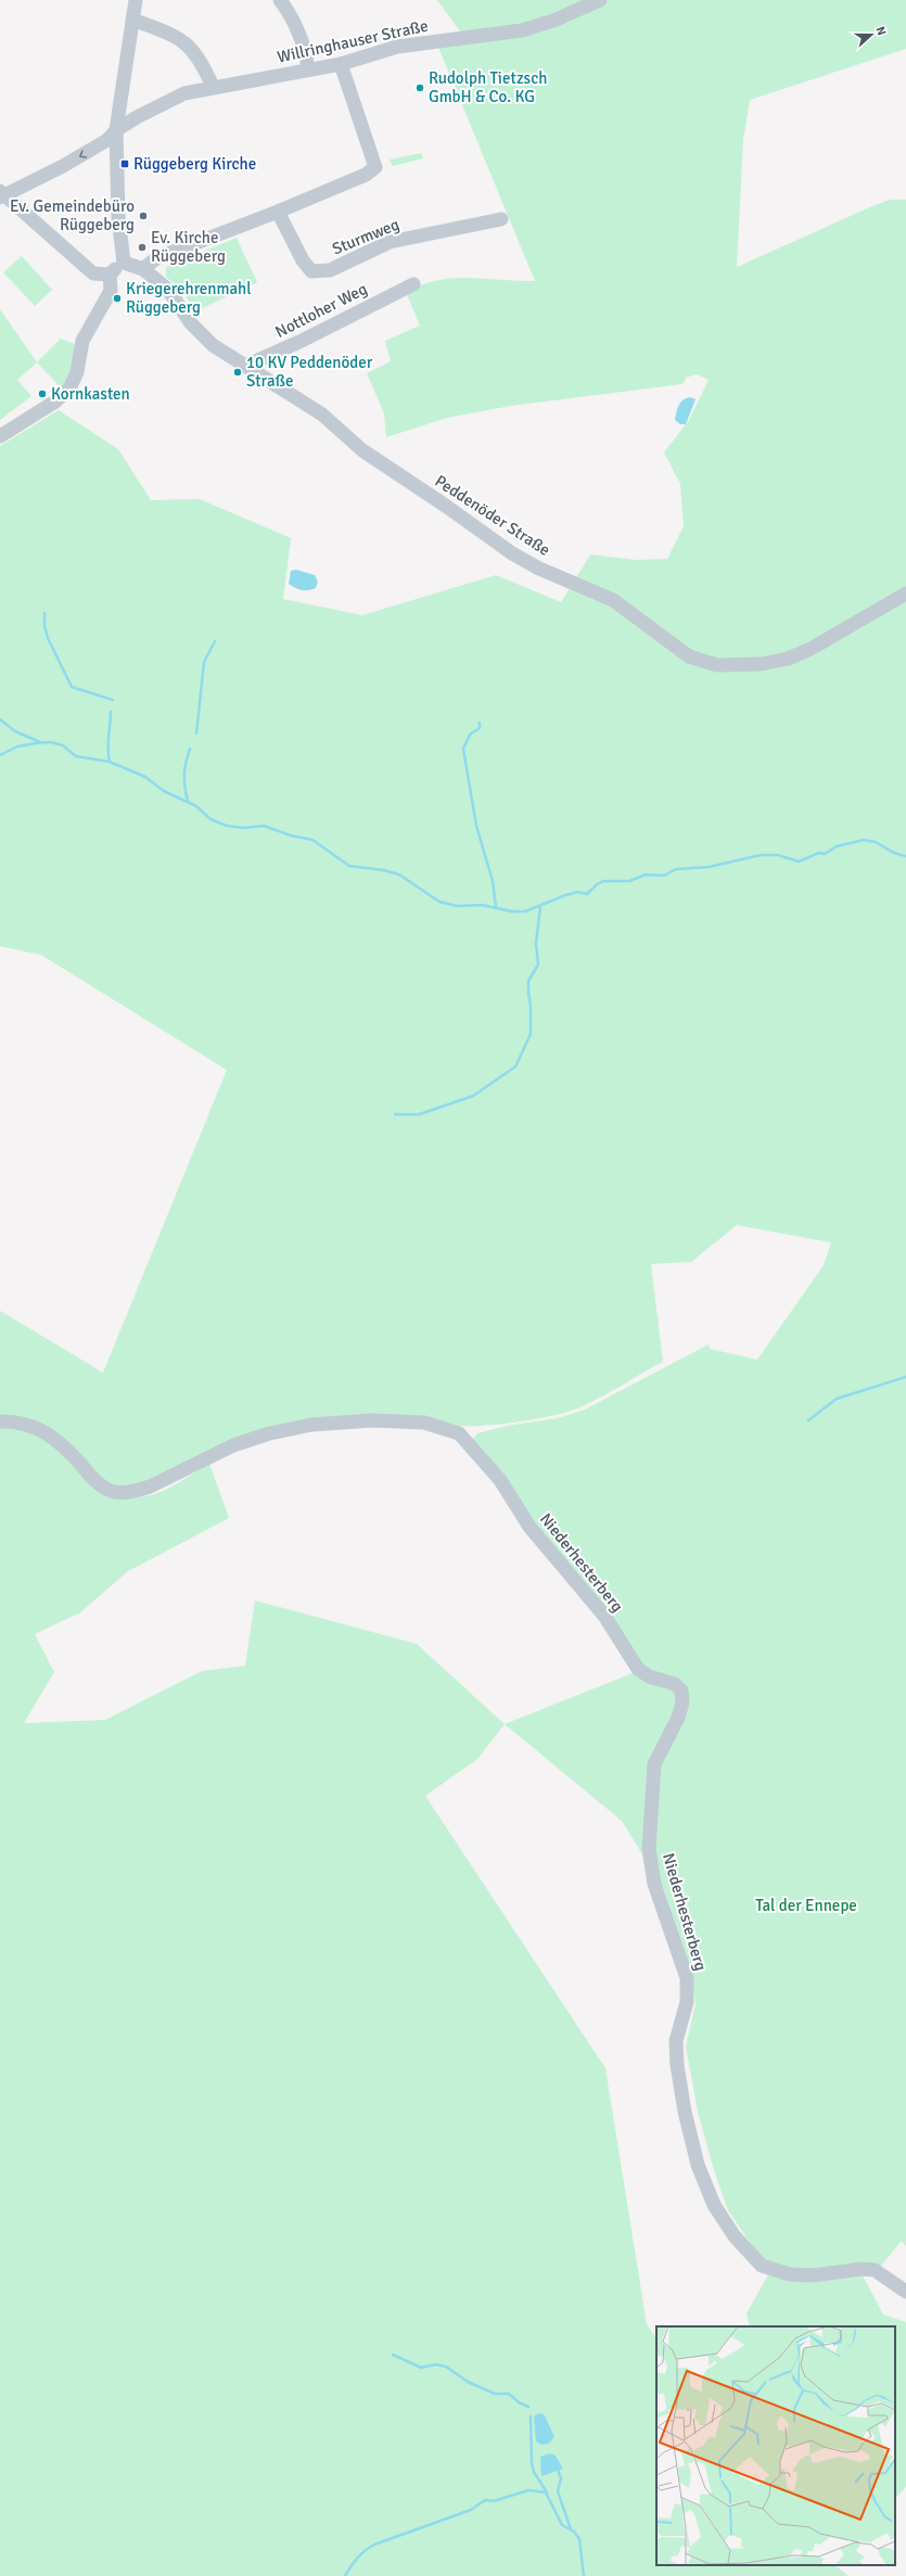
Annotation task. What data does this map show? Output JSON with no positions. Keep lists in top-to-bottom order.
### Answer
{
  "streets": {
    "street": [
      "Willringhauser Straße",
      "Sturmweg",
      "Nottloher Weg",
      "Peddenöder Straße",
      "Niederhesterberg"
    ]
  },
  "crossings": [
    ["Nottloher Weg", "Peddenöder Straße"]
  ],
  "parks": ["Tal der Ennepe"],
  "places": {
    "other": [
      "Rudolph Tietzsch GmbH & Co. KG",
      "Ev. Gemeindebüro Rüggeberg",
      "Ev. Kirche Rüggeberg",
      "Kriegerehrenmahl Rüggeberg",
      "10 KV Peddenöder Straße",
      "Kornkasten"
    ],
    "transit": ["Rüggeberg Kirche"]
  },
  "north": "right"
}
